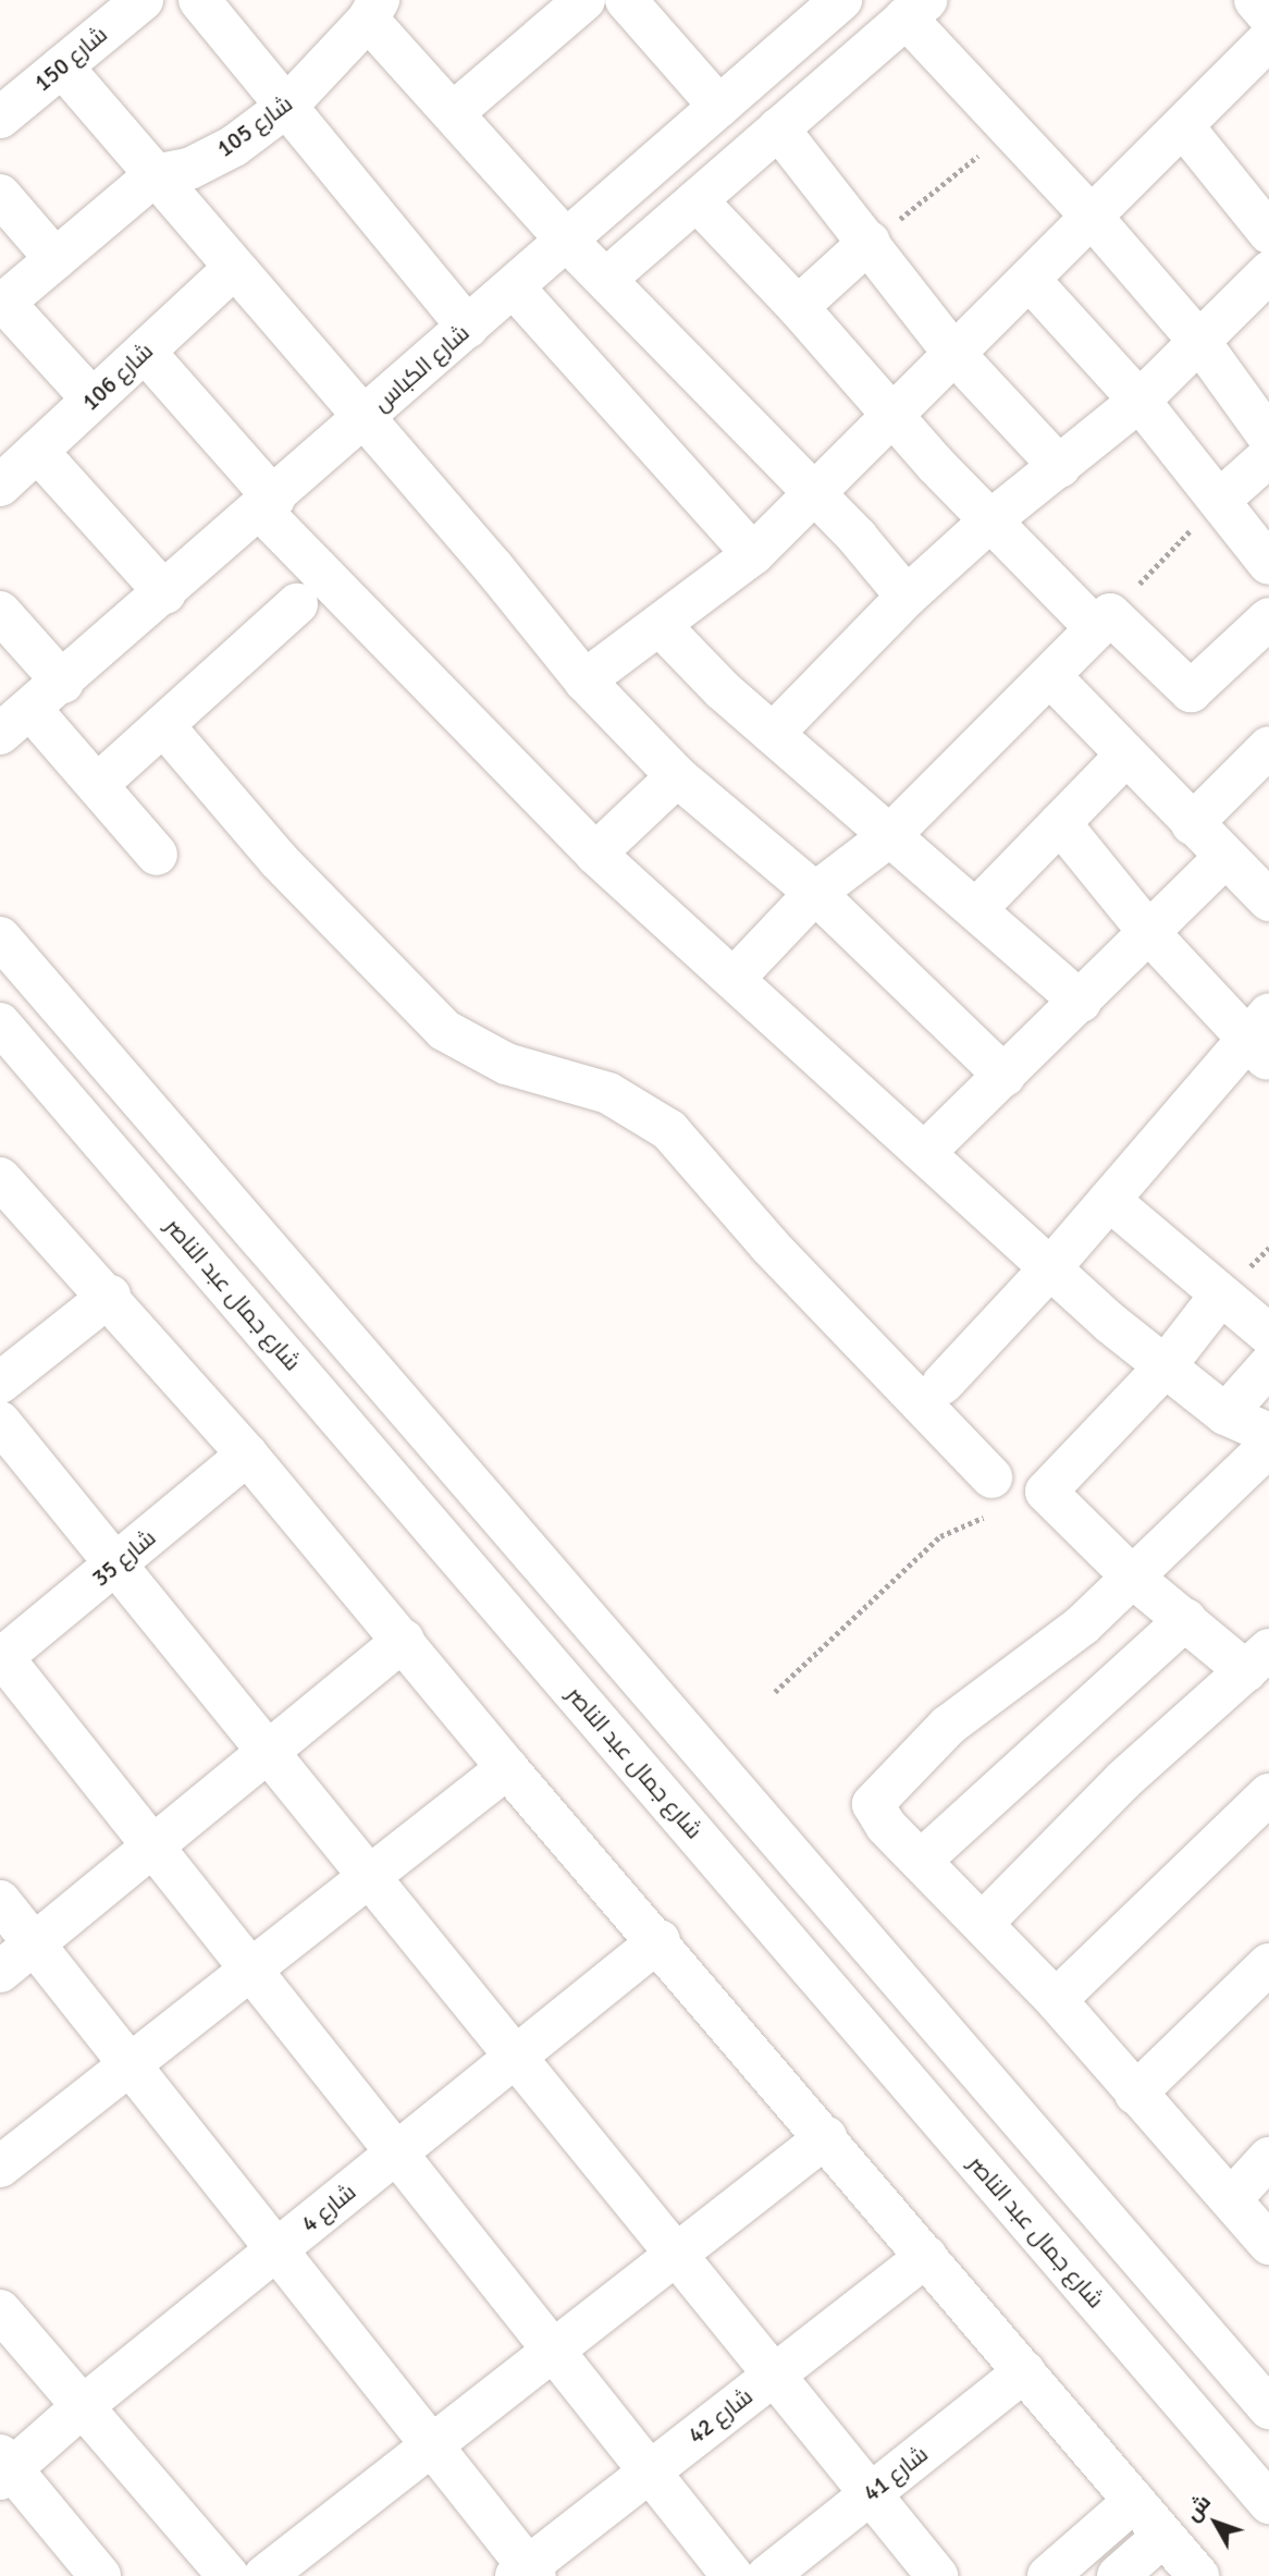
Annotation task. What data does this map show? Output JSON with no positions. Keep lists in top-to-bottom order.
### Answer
{
  "streets": {
    "street": [
      "شارع 150",
      "شارع 105",
      "شارع الكباس",
      "شارع 106",
      "شارع جمال عبد الناصر",
      "شارع 35",
      "شارع 4",
      "شارع 42",
      "شارع 41"
    ]
  },
  "north": "top left"
}
